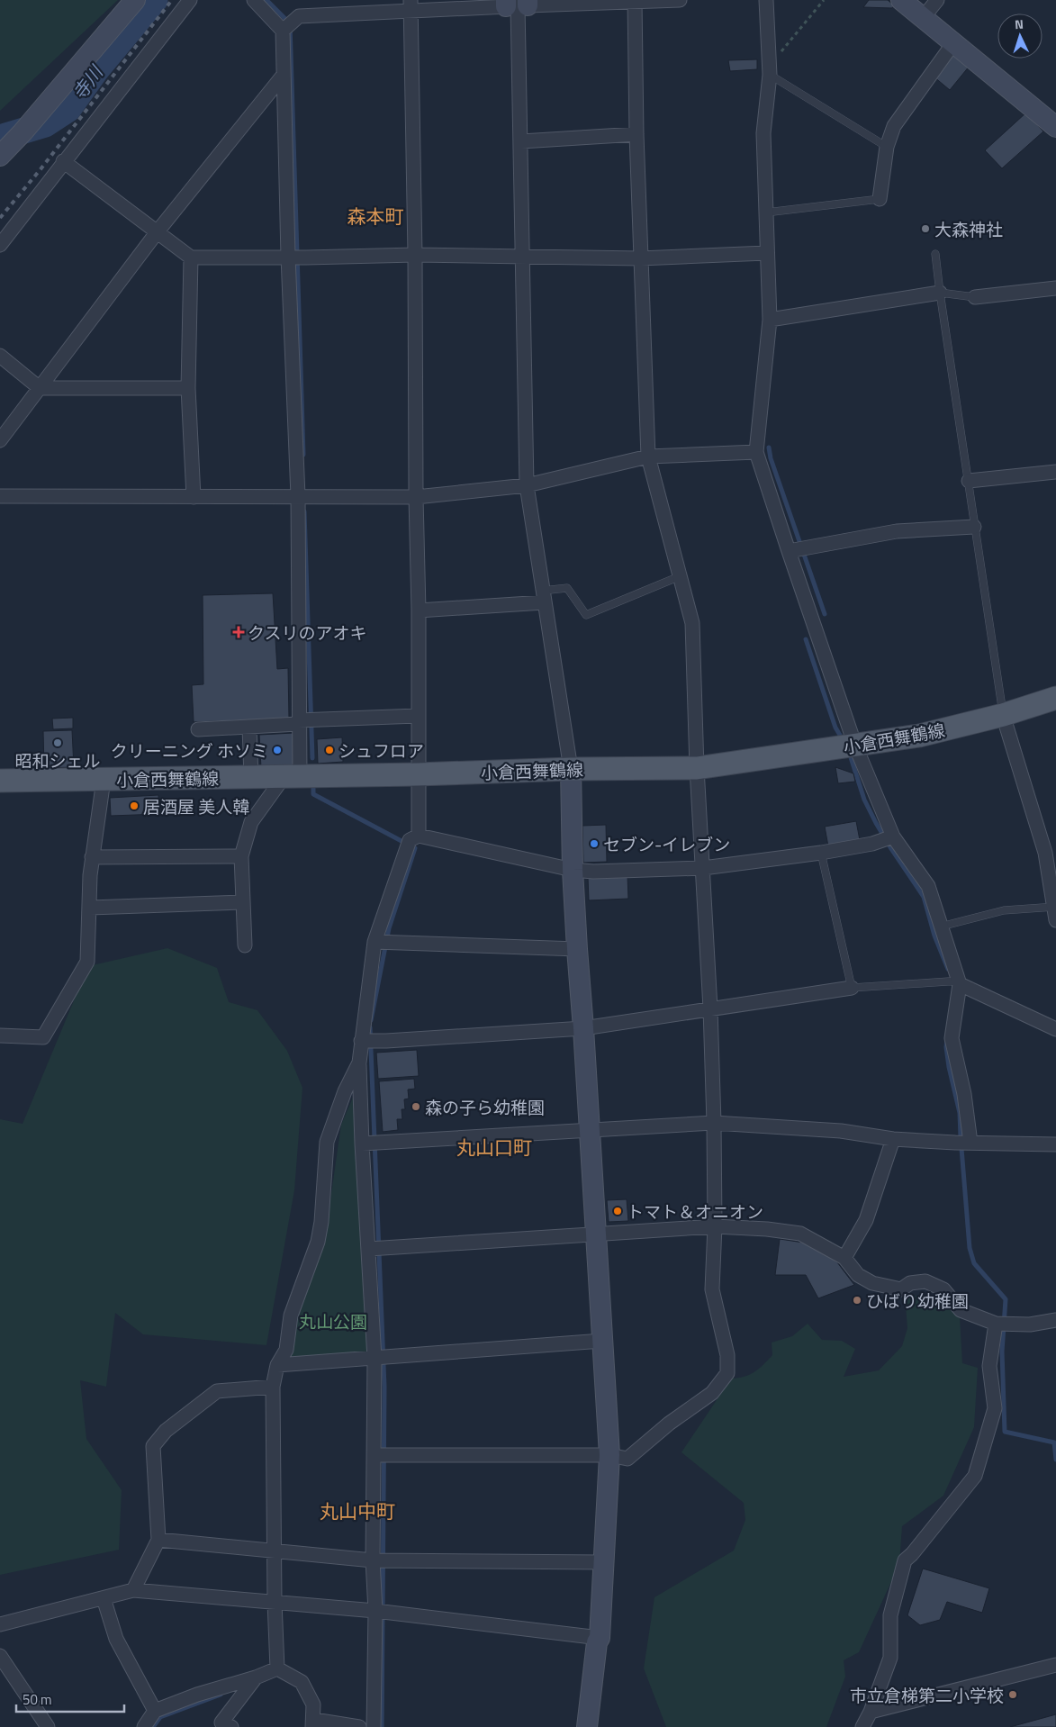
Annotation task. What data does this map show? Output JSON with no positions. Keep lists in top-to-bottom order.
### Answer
{
  "streets": {
    "main road": ["小倉西舞鶴線"]
  },
  "districts": ["森本町", "丸山口町", "丸山中町"],
  "water": ["寺川"],
  "parks": ["丸山公園"],
  "places": {
    "other": [
      "大森神社",
      "昭和シェル",
      "クリーニング ホソミ",
      "シュフロア",
      "居酒屋 美人韓",
      "セブン-イレブン",
      "森の子ら幼稚園",
      "トマト＆オニオン",
      "ひばり幼稚園",
      "市立倉梯第二小学校"
    ],
    "health": ["クスリのアオキ"]
  },
  "scale_bar": "50 m",
  "north": "top"
}
